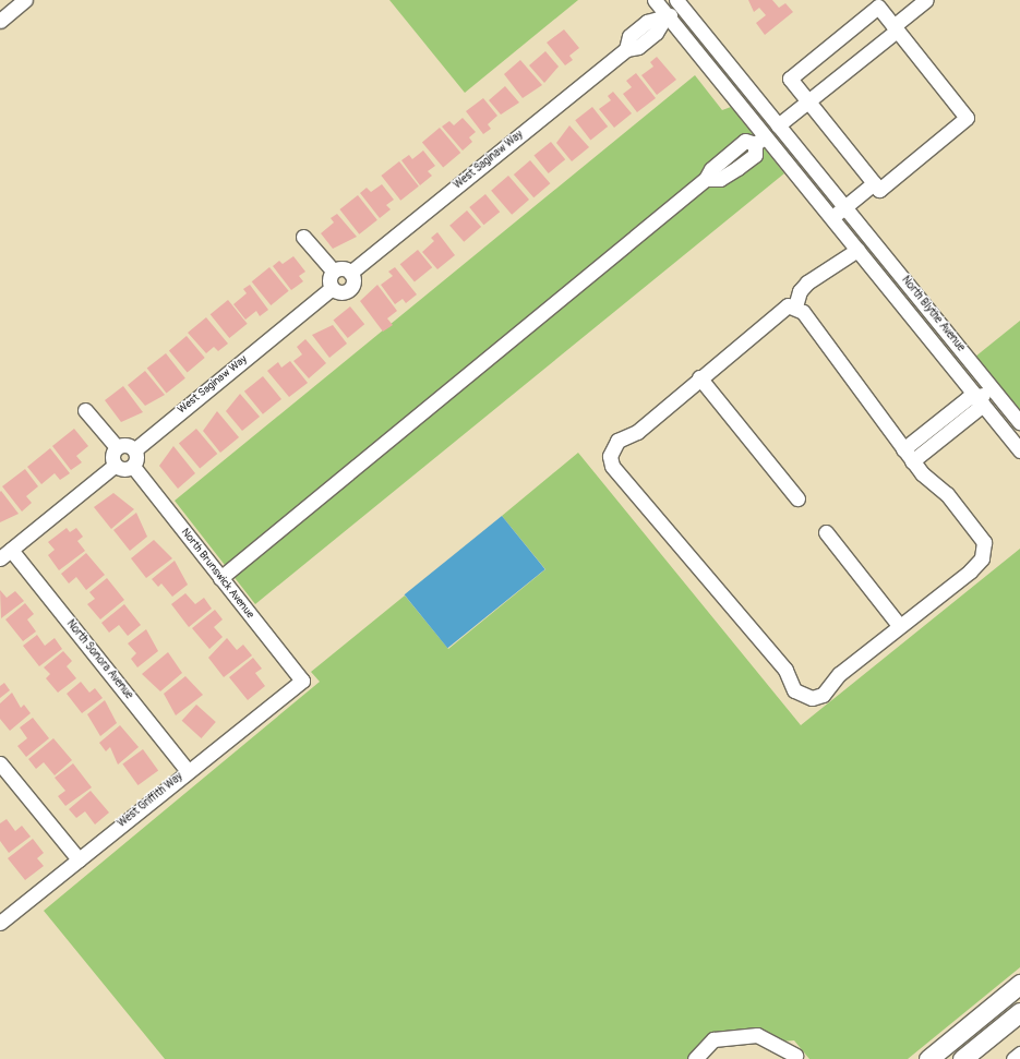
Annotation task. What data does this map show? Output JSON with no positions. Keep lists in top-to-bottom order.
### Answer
{
  "streets": {
    "street": [
      "West Saginaw Way",
      "North Blythe Avenue",
      "North Brunswick Avenue",
      "North Sonora Avenue",
      "West Griffith Way"
    ]
  },
  "crossings": [
    ["West Saginaw Way", "North Blythe Avenue"],
    ["West Saginaw Way", "North Brunswick Avenue"],
    ["North Brunswick Avenue", "West Griffith Way"],
    ["North Sonora Avenue", "West Griffith Way"]
  ]
}
